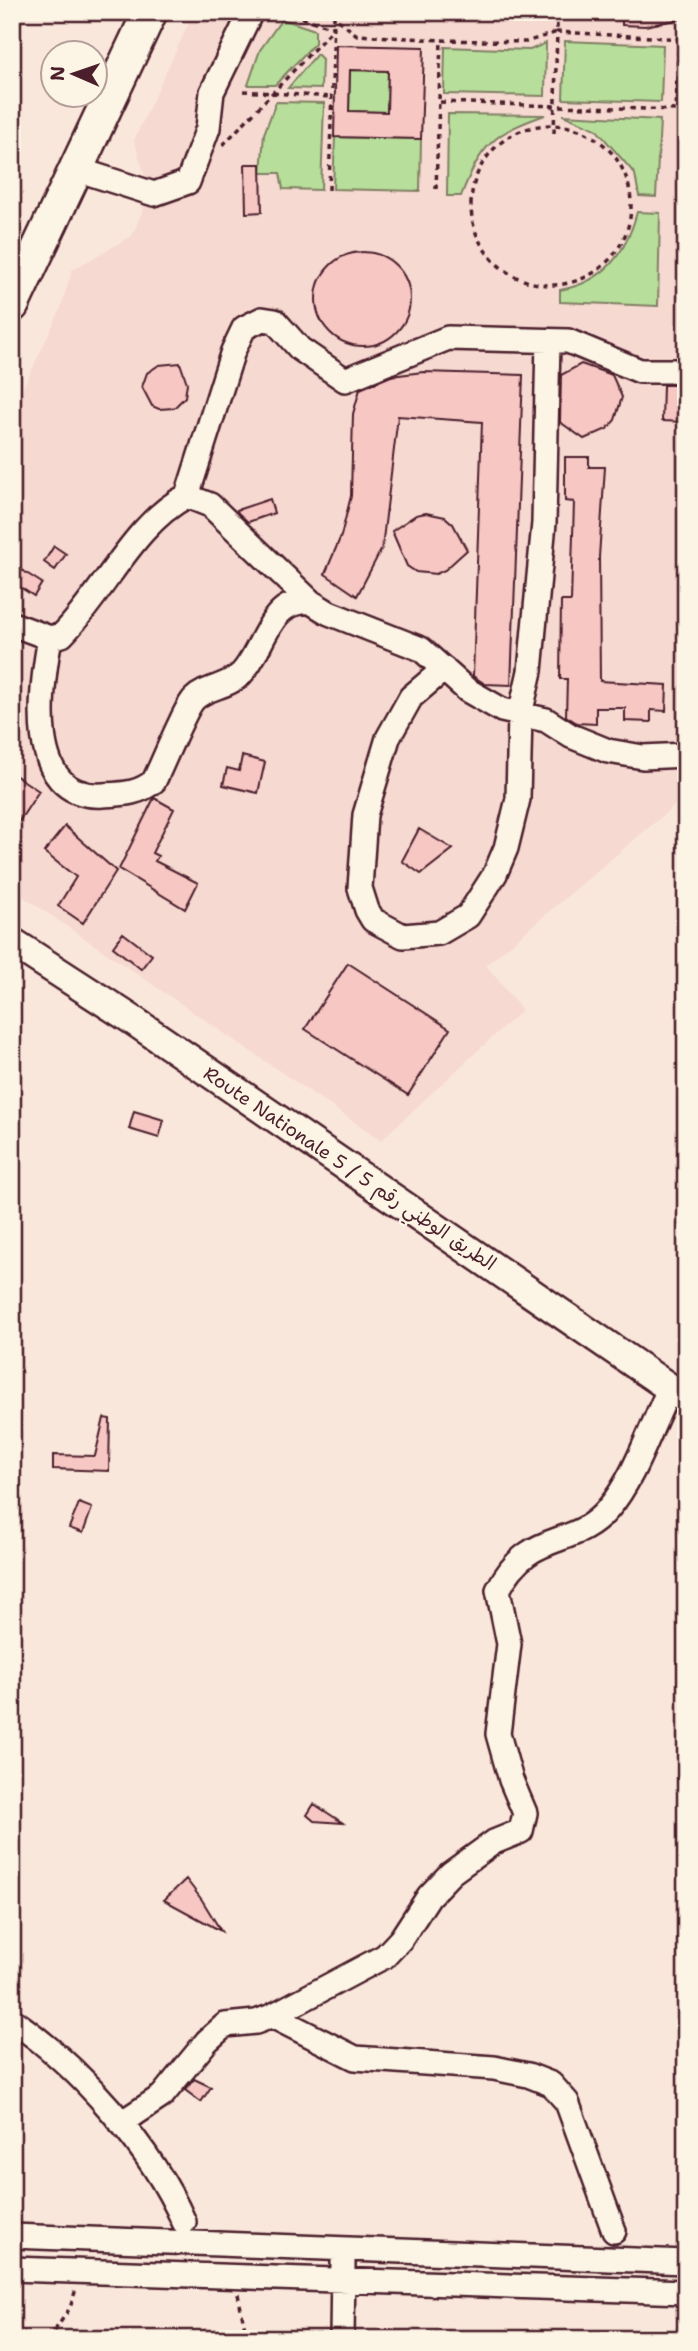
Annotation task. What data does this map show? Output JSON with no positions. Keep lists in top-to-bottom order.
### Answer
{
  "streets": {
    "main road": ["Route Nationale 5 / الطريق الوطني رقم 5"]
  },
  "north": "left"
}
